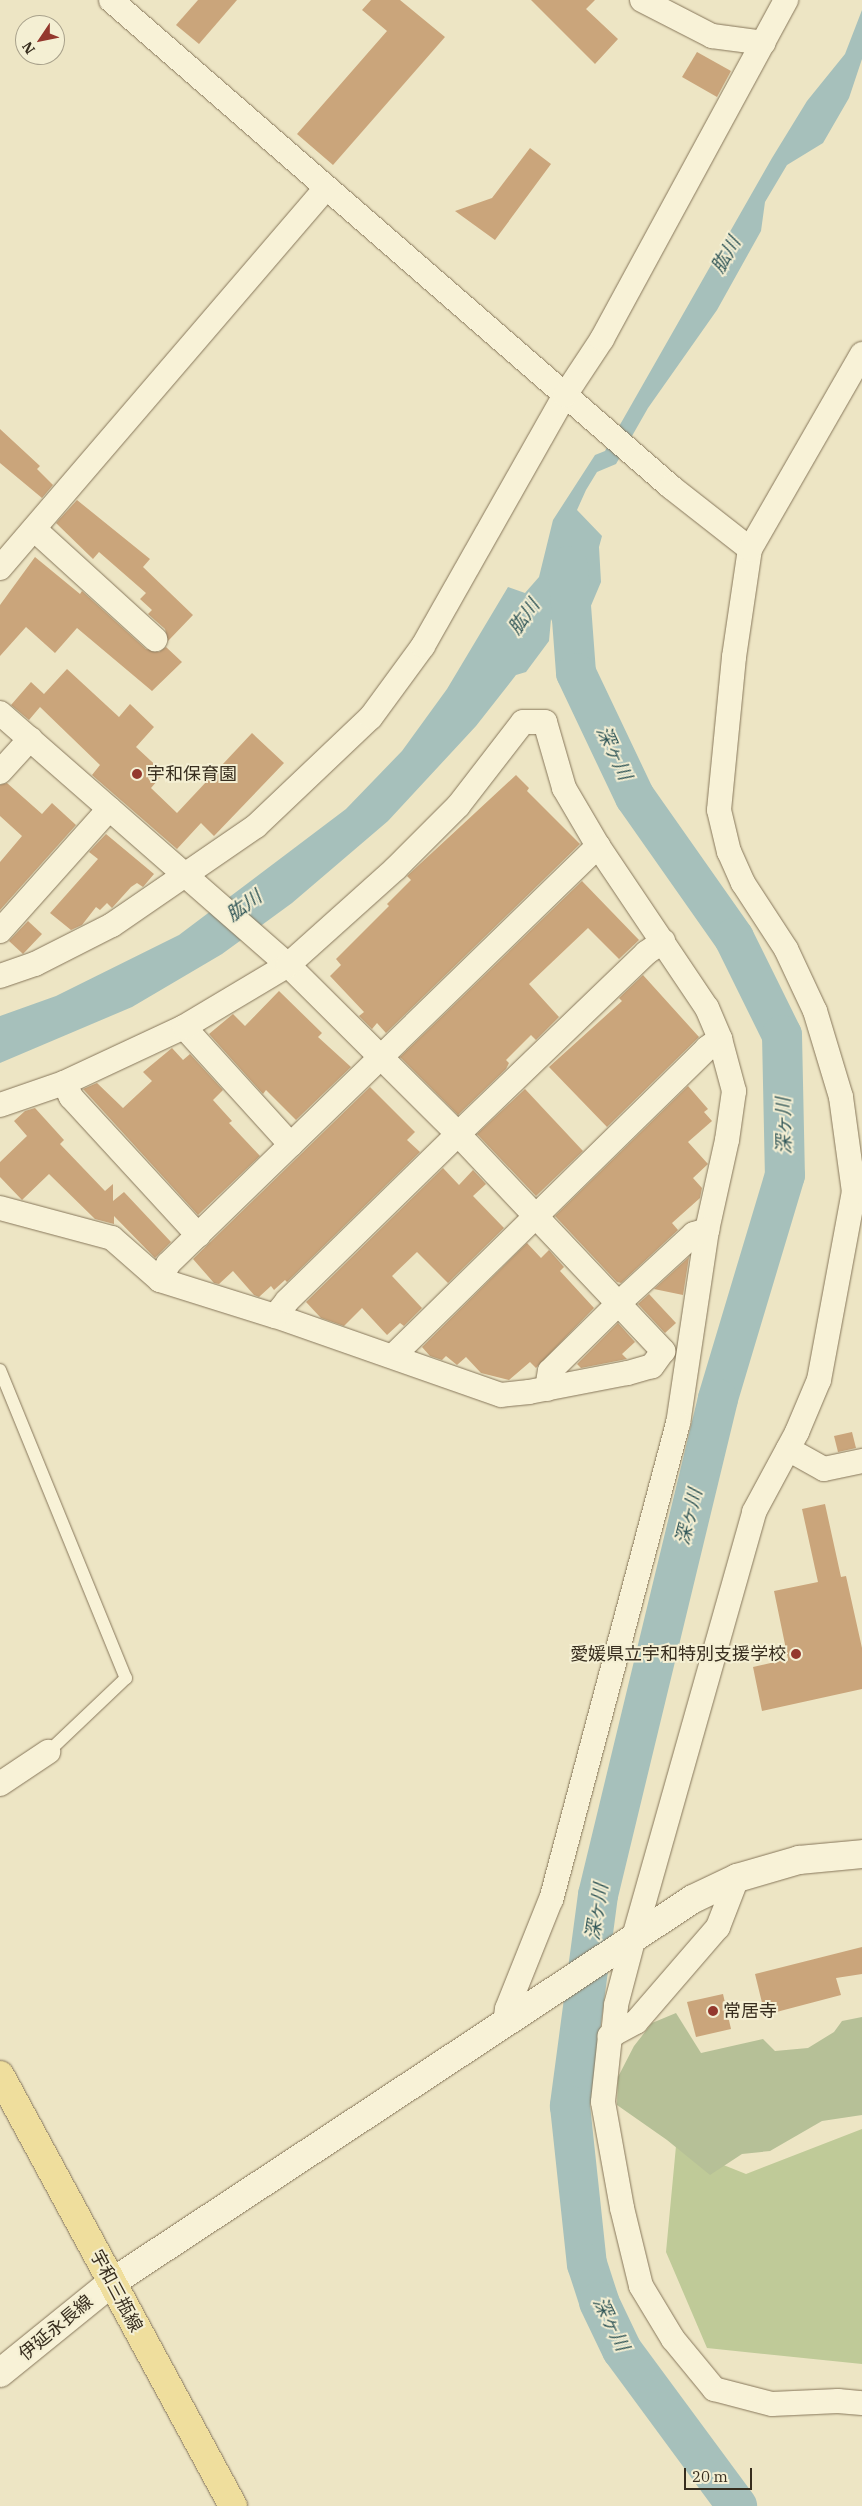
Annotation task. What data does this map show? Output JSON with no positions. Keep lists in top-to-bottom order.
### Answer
{
  "streets": {
    "main road": ["宇和三瓶線"],
    "street": ["伊延永長線"]
  },
  "crossings": [
    ["宇和三瓶線", "伊延永長線"]
  ],
  "water": ["肱川", "深ヶ川"],
  "places": ["宇和保育園", "愛媛県立宇和特別支援学校", "常居寺"],
  "scale_bar": "20 m",
  "north": "bottom left"
}
